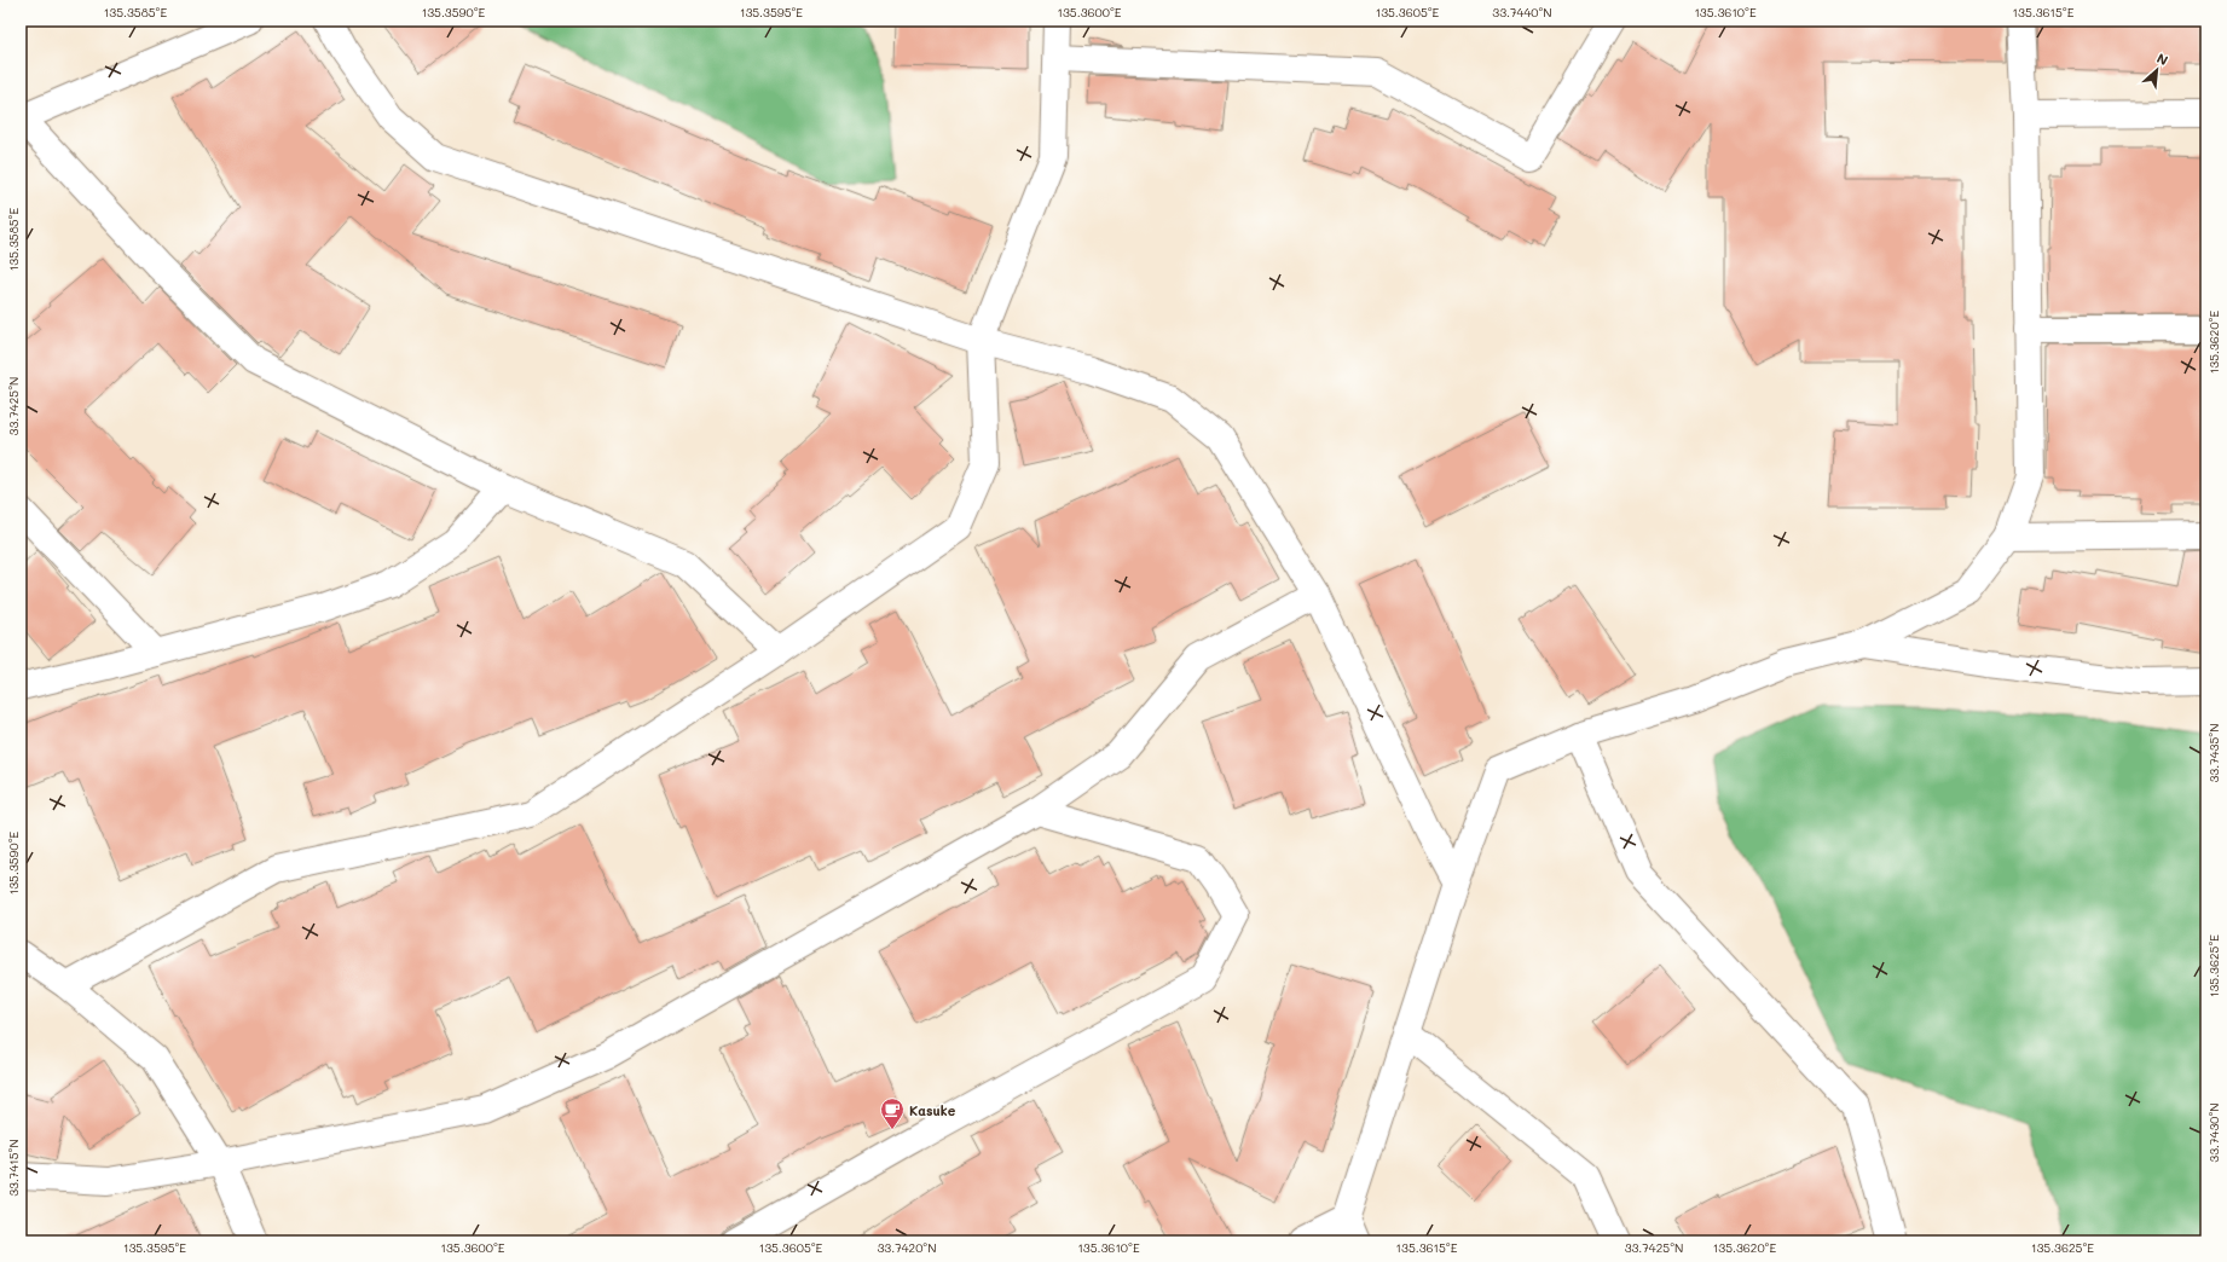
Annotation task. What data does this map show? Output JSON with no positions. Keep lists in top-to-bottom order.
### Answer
{
  "places": {
    "cafe": ["Kasuke"]
  },
  "north": "top right",
  "coordinates": [
    "135.3585°E",
    "135.3590°E",
    "135.3595°E",
    "135.3600°E",
    "135.3605°E",
    "33.7440°N",
    "135.3610°E",
    "135.3615°E",
    "135.3620°E",
    "33.7425°N",
    "33.7435°N",
    "135.3625°E",
    "33.7430°N",
    "33.7415°N",
    "33.7420°N"
  ]
}
